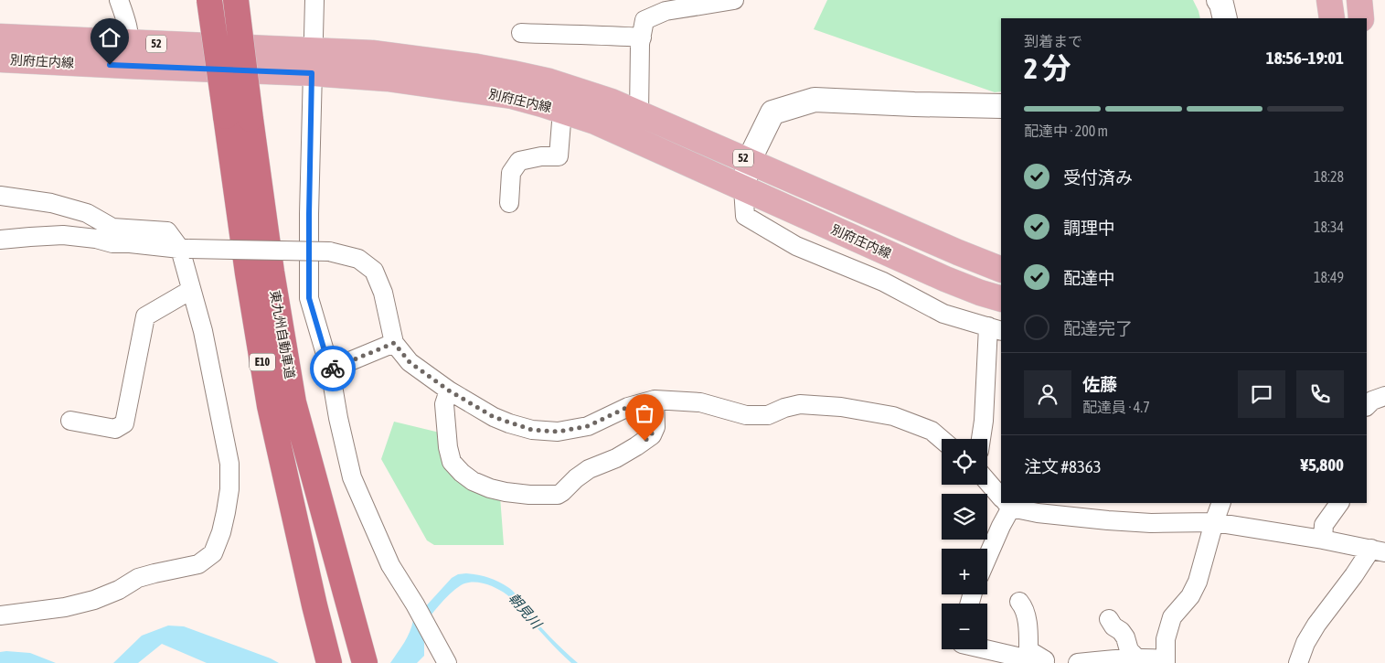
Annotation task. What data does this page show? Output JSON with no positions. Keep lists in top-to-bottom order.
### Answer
{
  "streets": {
    "highway": ["東九州自動車道", "E10"],
    "main road": ["52", "別府庄内線"]
  },
  "water": ["朝見川"],
  "page": {
    "heading": ["2 分", "到着まで", "18:56–19:01"],
    "panel": [
      "佐藤",
      "配達員 · 4.7",
      "注文 #8363",
      "¥5,800"
    ],
    "bar": "配達中 · 200 m",
    "list": [
      ["受付済み", "18:28"],
      ["調理中", "18:34"],
      ["配達中", "18:49"],
      "配達完了"
    ],
    "map_buttons": ["+", "−"]
  }
}
